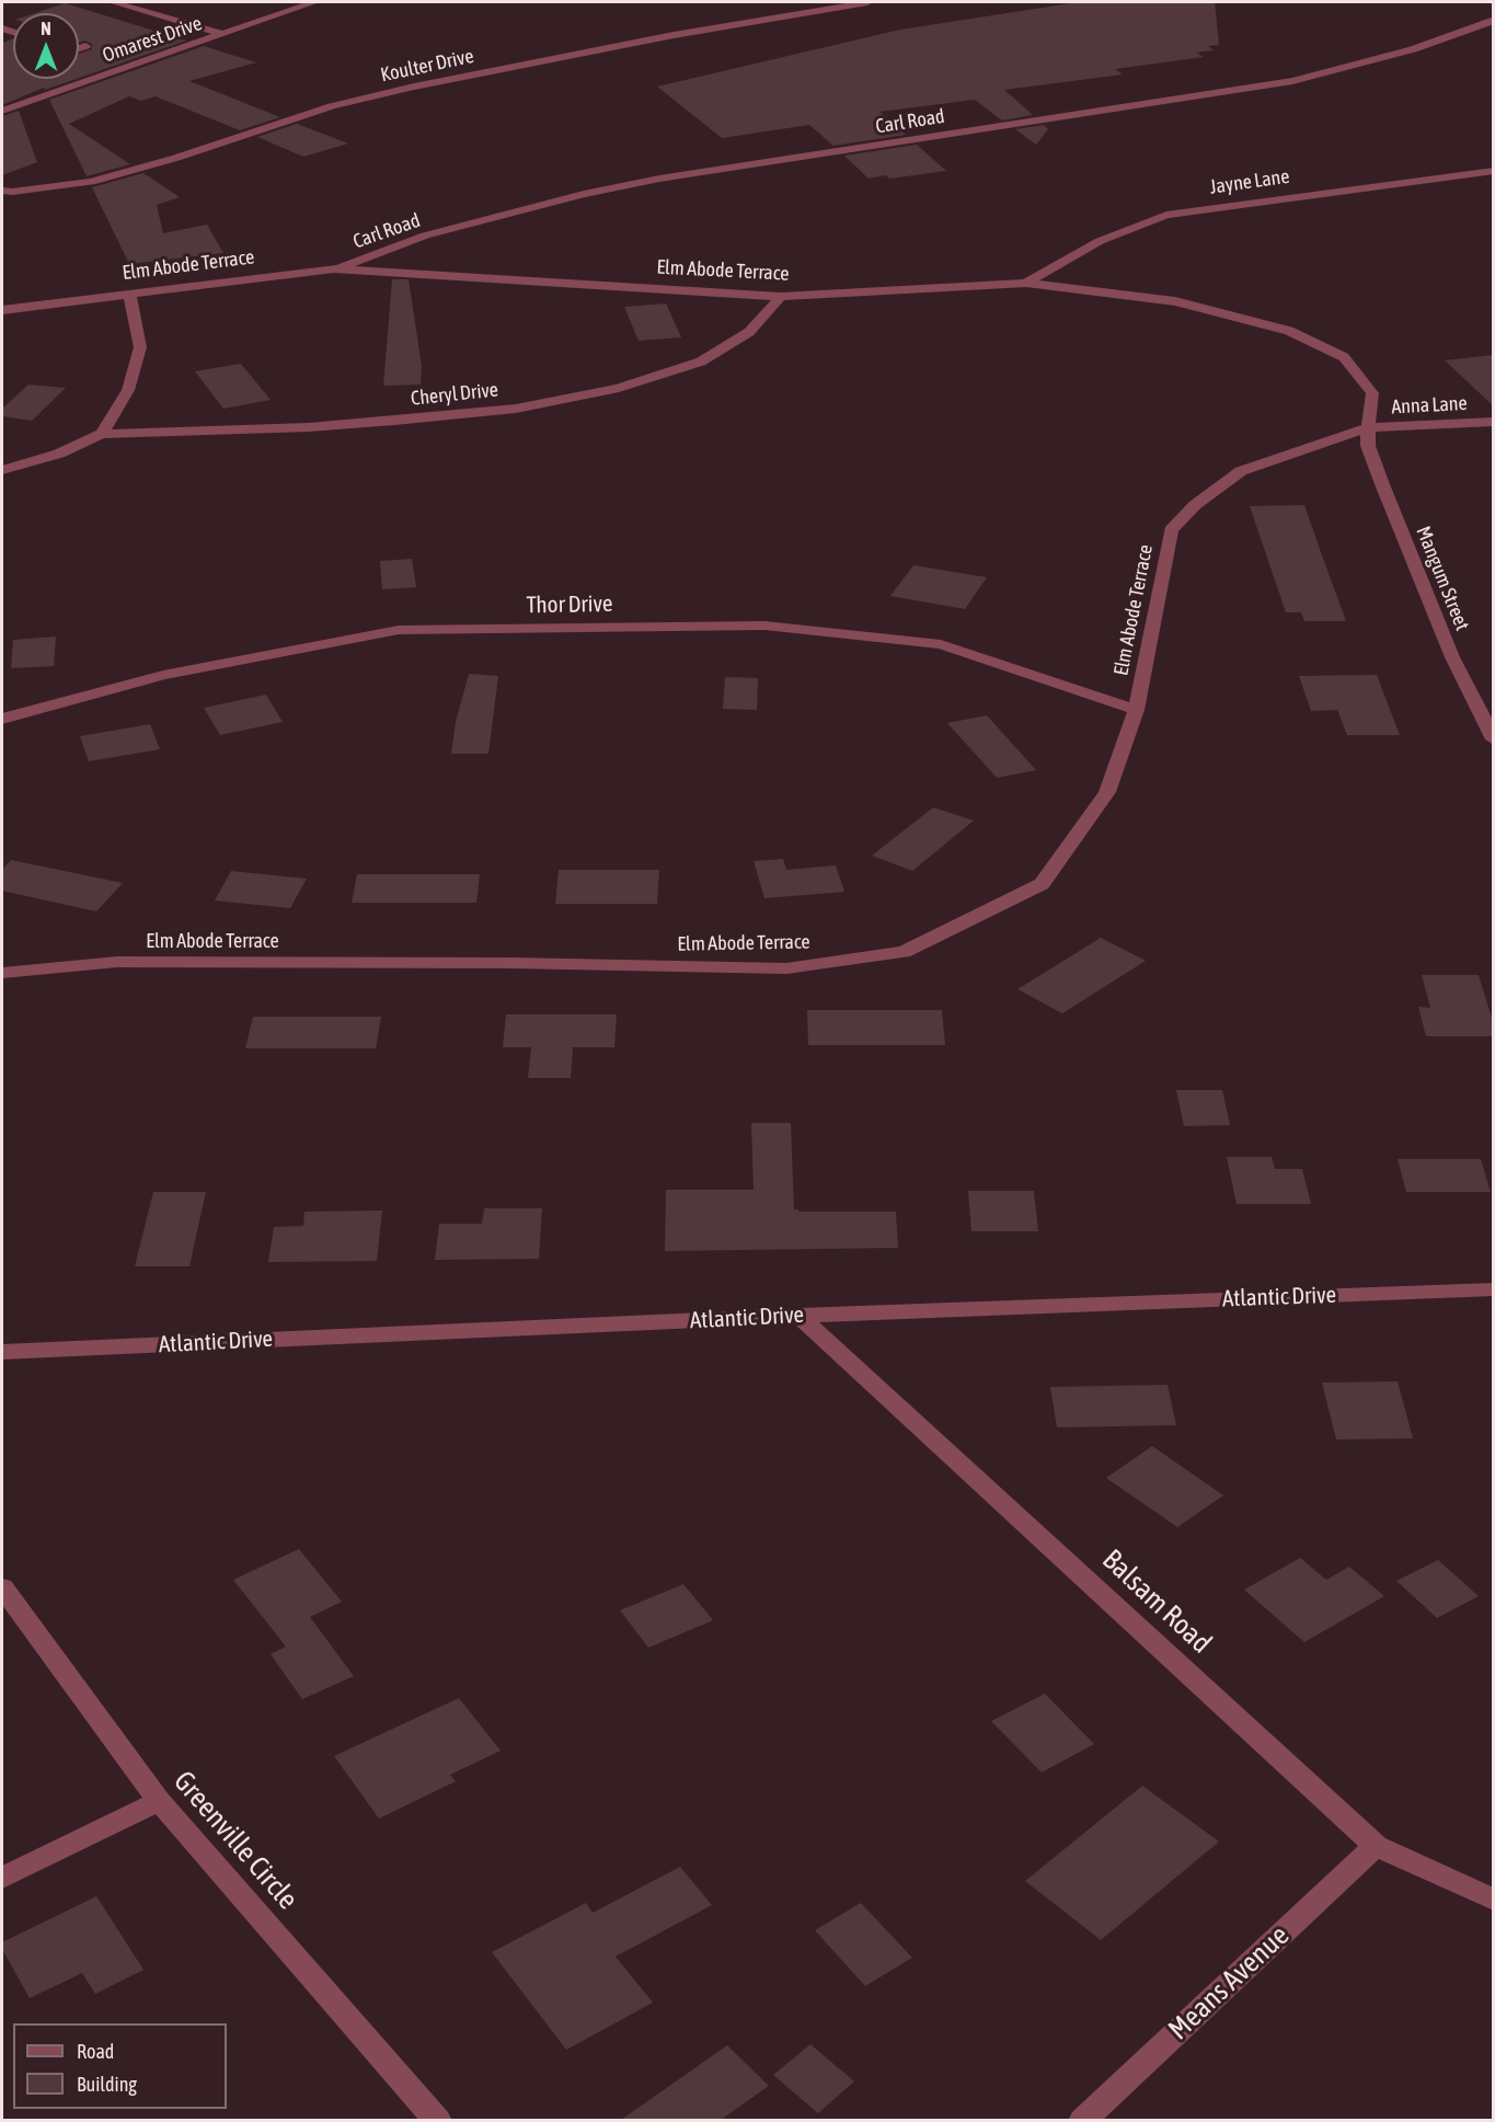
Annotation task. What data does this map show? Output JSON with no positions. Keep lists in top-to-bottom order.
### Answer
{
  "streets": {
    "street": [
      "Omarest Drive",
      "Koulter Drive",
      "Carl Road",
      "Jayne Lane",
      "Elm Abode Terrace",
      "Cheryl Drive",
      "Anna Lane",
      "Mangum Street",
      "Thor Drive",
      "Atlantic Drive",
      "Balsam Road",
      "Greenville Circle",
      "Means Avenue"
    ]
  },
  "crossings": [
    ["Carl Road", "Elm Abode Terrace"],
    ["Jayne Lane", "Elm Abode Terrace"],
    ["Elm Abode Terrace", "Cheryl Drive"],
    ["Elm Abode Terrace", "Anna Lane"],
    ["Elm Abode Terrace", "Mangum Street"],
    ["Elm Abode Terrace", "Thor Drive"],
    ["Anna Lane", "Mangum Street"],
    ["Atlantic Drive", "Balsam Road"],
    ["Balsam Road", "Means Avenue"]
  ],
  "legend": ["Road", "Building"],
  "north": "top"
}
